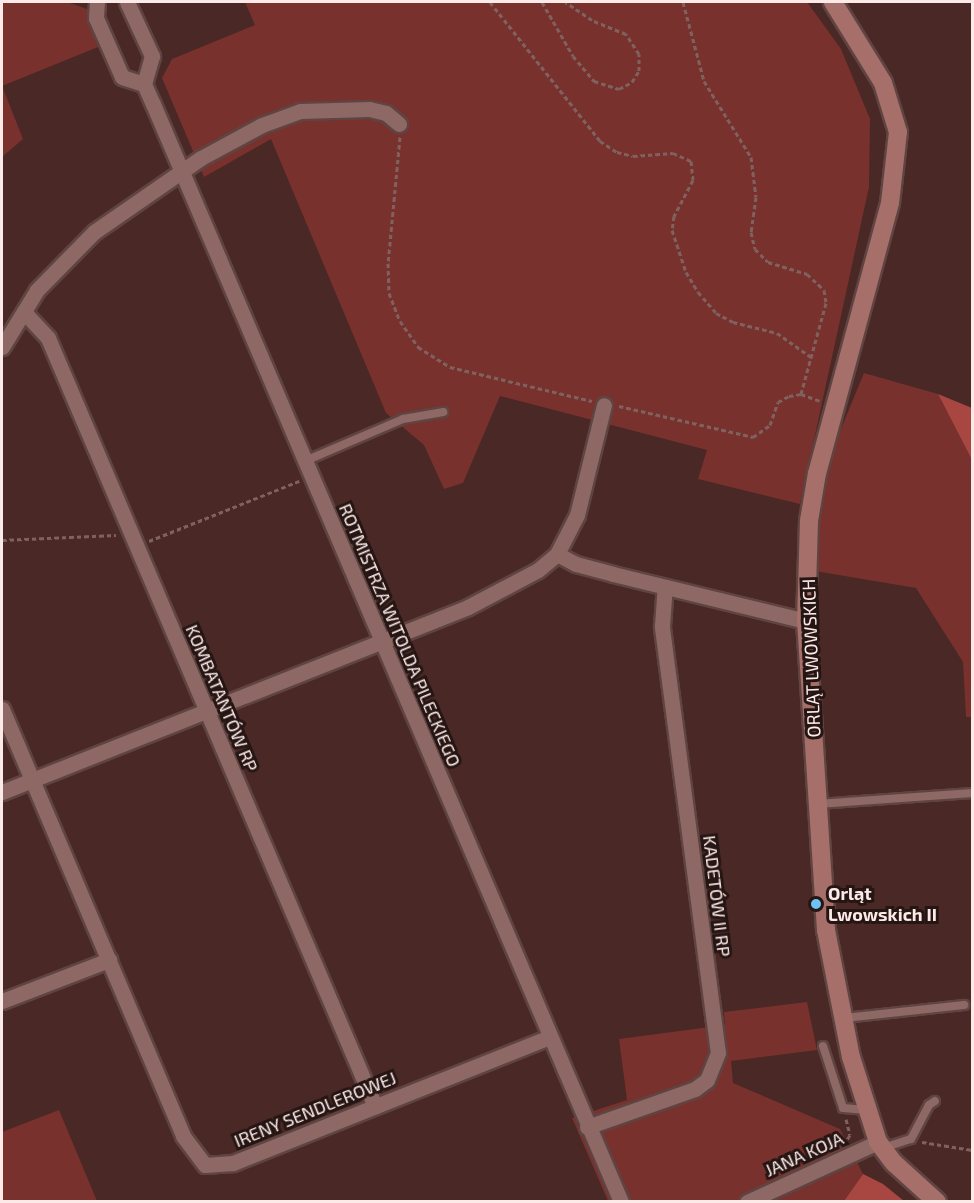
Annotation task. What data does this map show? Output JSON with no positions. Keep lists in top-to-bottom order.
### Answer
{
  "streets": {
    "street": [
      "ROTMISTRZA WITOLDA PILECKIEGO",
      "ORLĄT LWOWSKICH",
      "KOMBATANTÓW RP",
      "KADETÓW II RP",
      "IRENY SENDLEROWEJ",
      "JANA KOJA"
    ]
  },
  "crossings": [
    ["ROTMISTRZA WITOLDA PILECKIEGO", "KADETÓW II RP"],
    ["ROTMISTRZA WITOLDA PILECKIEGO", "IRENY SENDLEROWEJ"],
    ["ORLĄT LWOWSKICH", "JANA KOJA"],
    ["KOMBATANTÓW RP", "IRENY SENDLEROWEJ"]
  ],
  "places": ["Orląt Lwowskich II"]
}
